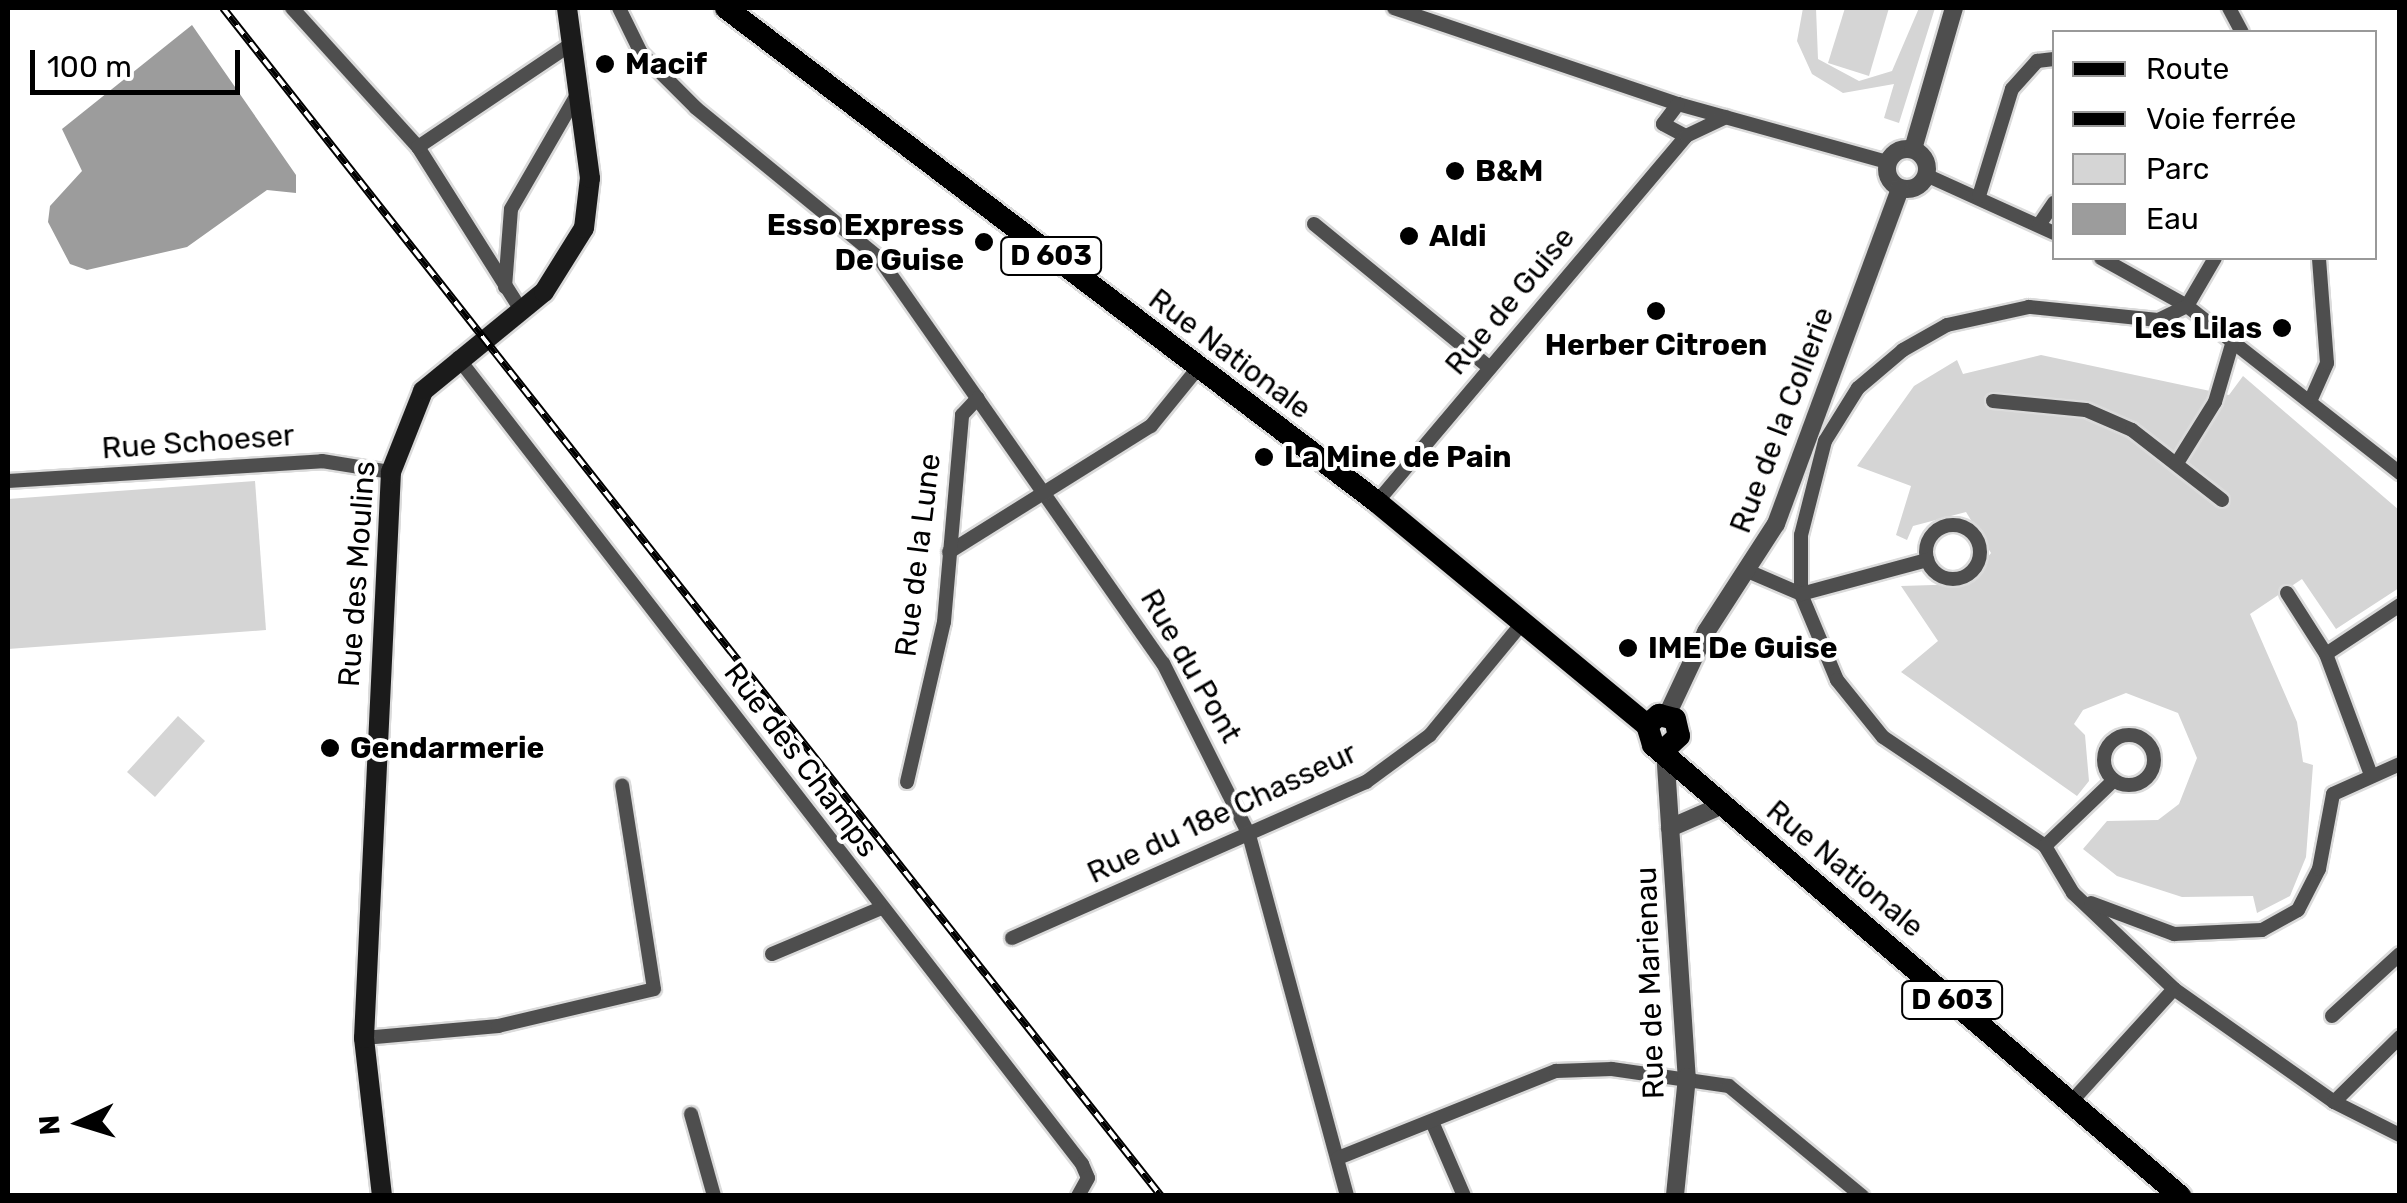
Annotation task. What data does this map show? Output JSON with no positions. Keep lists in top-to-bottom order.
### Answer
{
  "streets": {
    "main road": ["D 603", "Rue Nationale", "Rue des Moulins"],
    "street": [
      "Rue de Guise",
      "Rue de la Collerie",
      "Rue Schoeser",
      "Rue de la Lune",
      "Rue du Pont",
      "Rue des Champs",
      "Rue du 18e Chasseur",
      "Rue de Marienau"
    ]
  },
  "crossings": [
    ["Rue de Guise", "Rue Nationale"],
    ["Rue Nationale", "Rue de la Collerie"],
    ["Rue Nationale", "Rue du 18e Chasseur"],
    ["Rue Nationale", "Rue de Marienau"],
    ["Rue Schoeser", "Rue des Moulins"],
    ["Rue de la Lune", "Rue du Pont"],
    ["Rue des Moulins", "Rue des Champs"],
    ["Rue du Pont", "Rue du 18e Chasseur"]
  ],
  "places": [
    "Macif",
    "B&M",
    "Aldi",
    "Esso Express De Guise",
    "Herber Citroen",
    "Les Lilas",
    "La Mine de Pain",
    "IME De Guise",
    "Gendarmerie"
  ],
  "legend": [
    "Route",
    "Voie ferrée",
    "Parc",
    "Eau"
  ],
  "scale_bar": "100 m",
  "north": "left"
}
